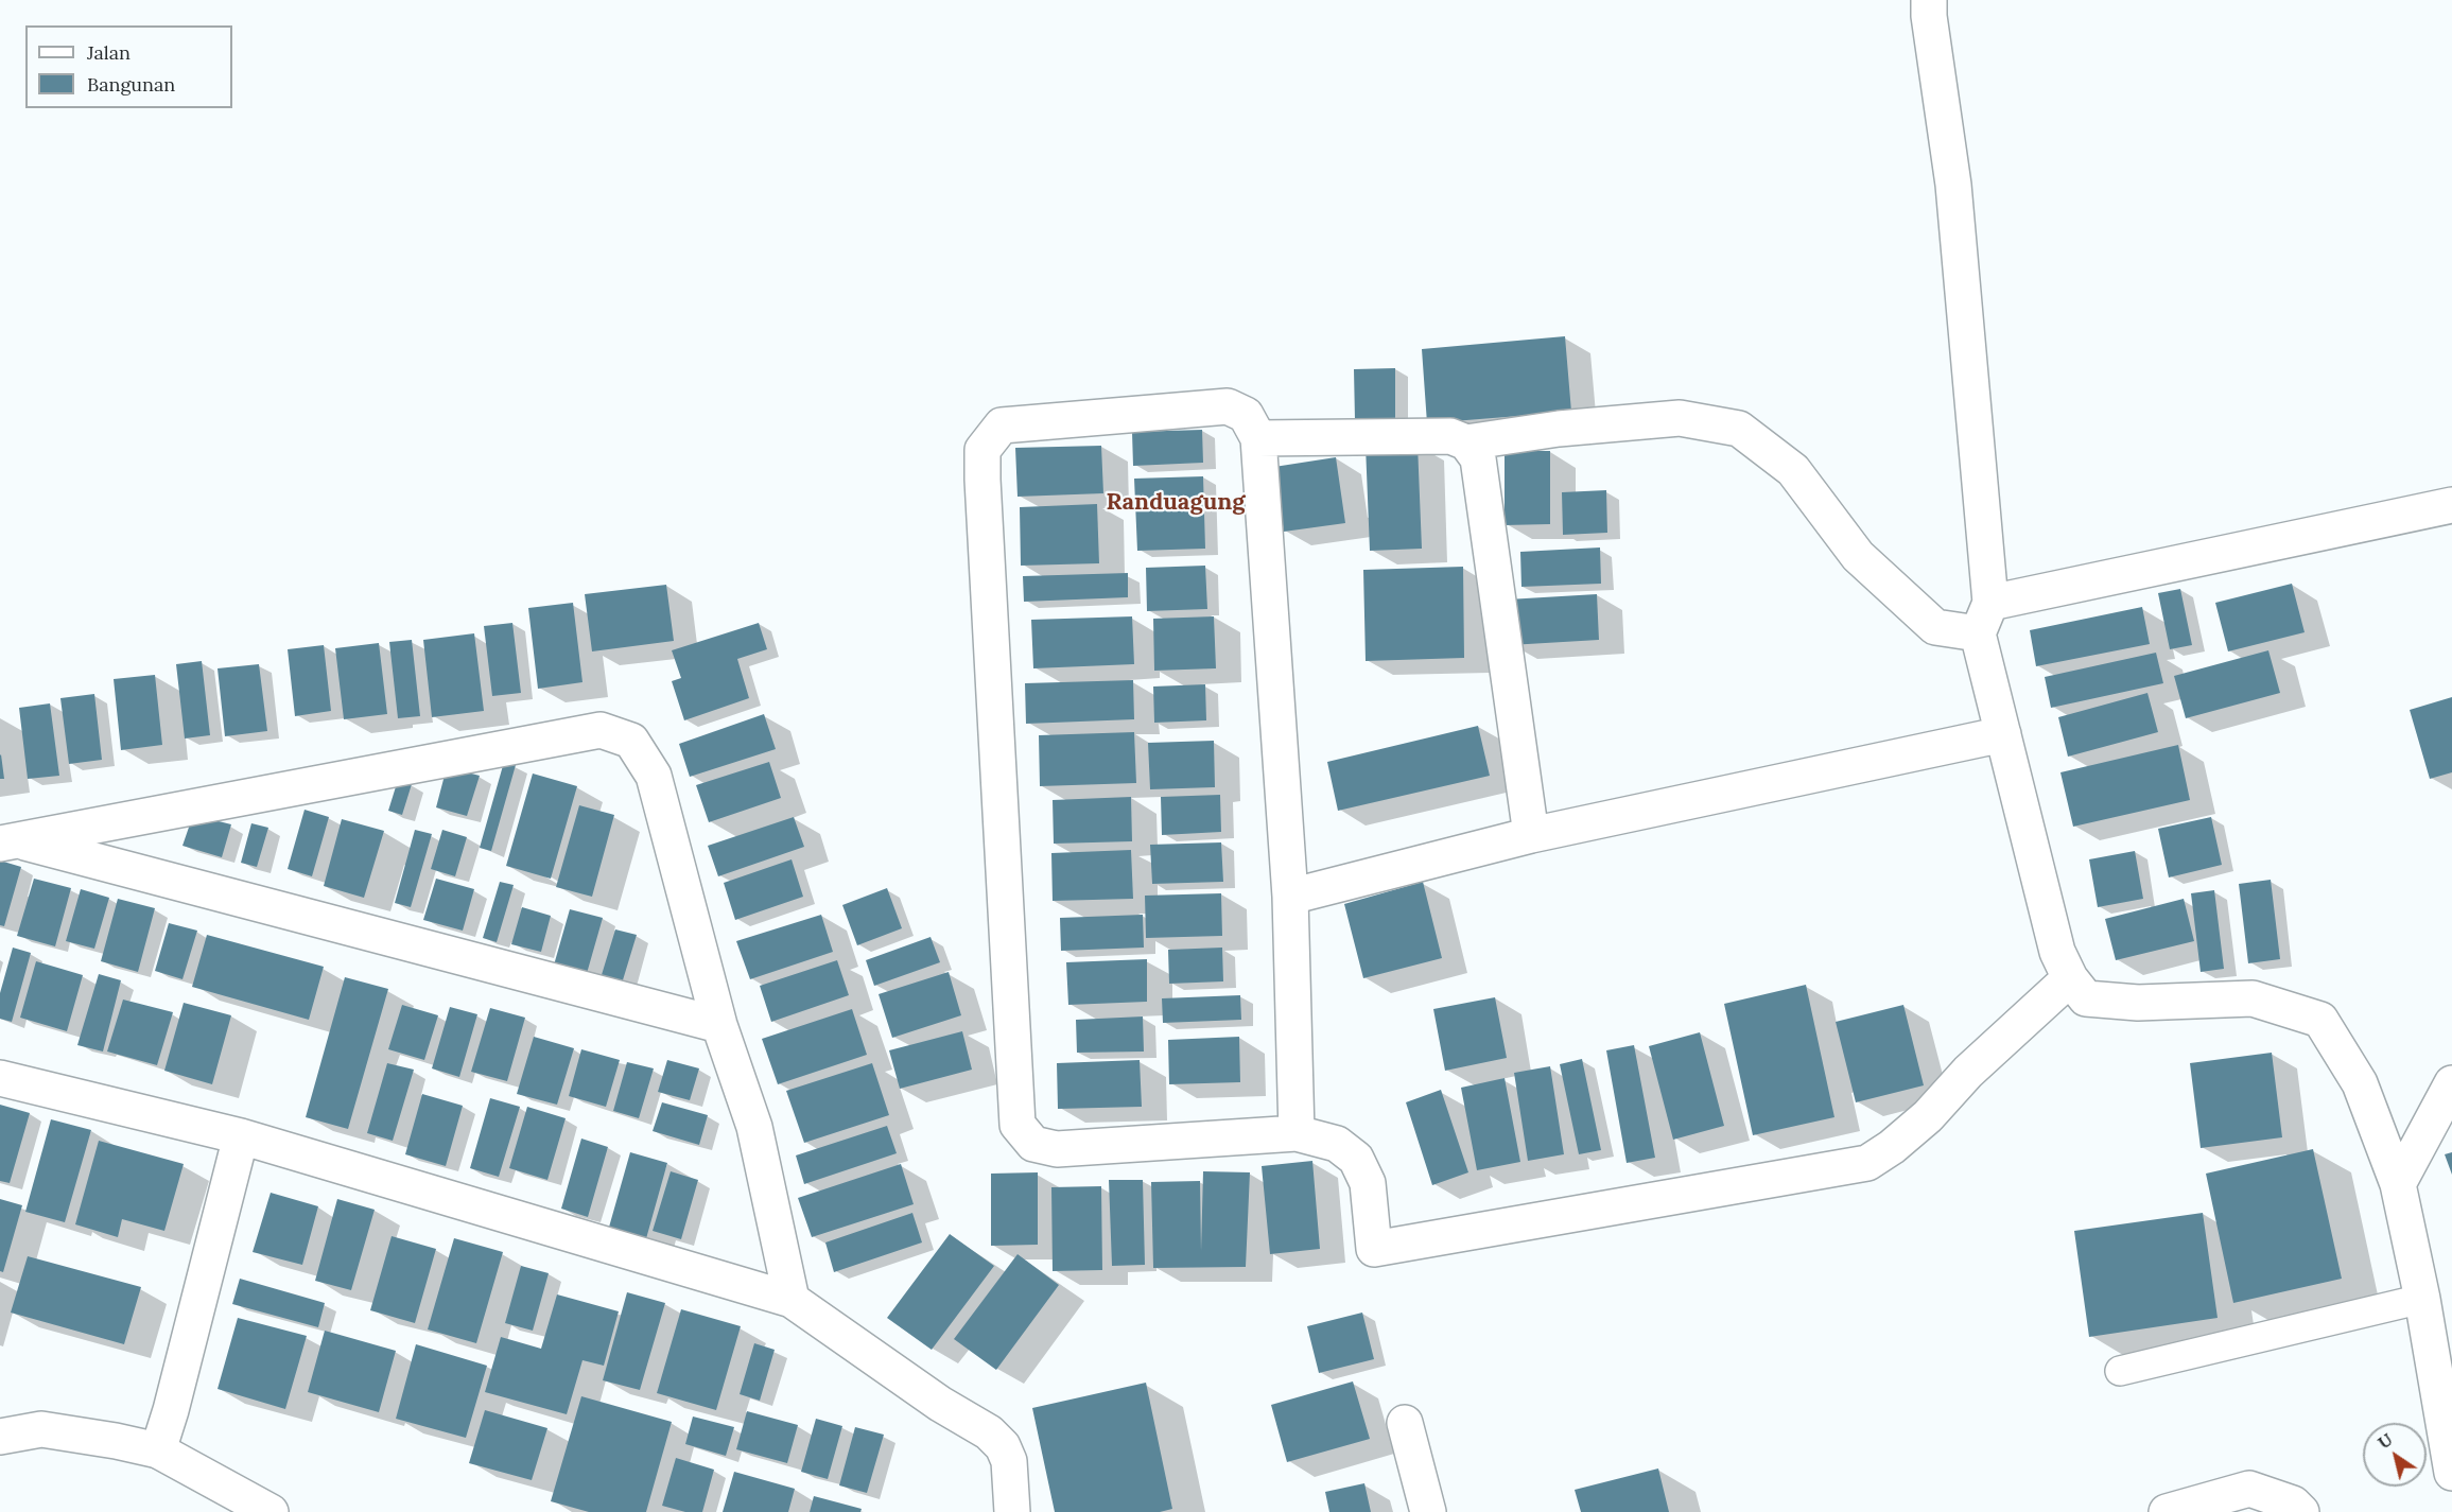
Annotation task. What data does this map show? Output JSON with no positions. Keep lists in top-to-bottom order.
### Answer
{
  "districts": ["Randuagung"],
  "legend": ["Jalan", "Bangunan"],
  "north": "top left"
}
